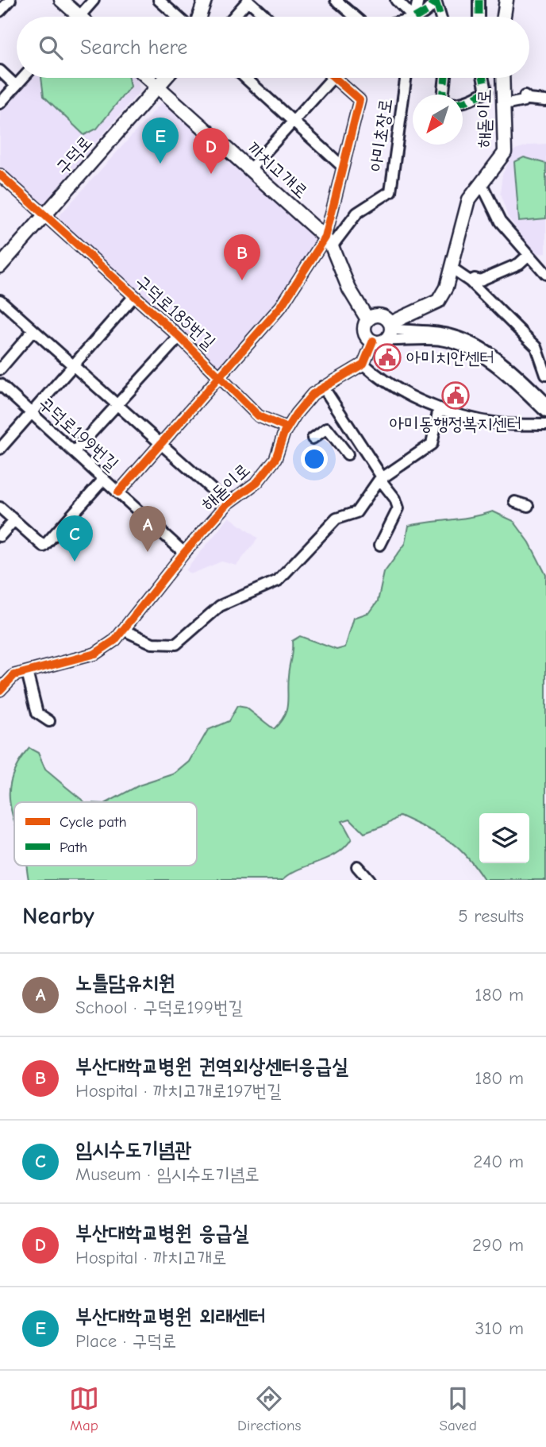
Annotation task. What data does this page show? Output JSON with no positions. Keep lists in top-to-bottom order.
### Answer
{
  "streets": {
    "main road": ["해돋이로", "구덕로", "까치고개로"],
    "street": ["아미초장로", "구덕로185번길", "구덕로199번길"]
  },
  "crossings": [
    ["해돋이로", "까치고개로"],
    ["해돋이로", "구덕로185번길"],
    ["해돋이로", "구덕로199번길"],
    ["아미초장로", "까치고개로"],
    ["구덕로", "까치고개로"],
    ["구덕로", "구덕로185번길"],
    ["구덕로185번길", "구덕로199번길"]
  ],
  "places": {
    "public building": ["아미치안센터", "아미동행정복지센터"]
  },
  "legend": ["Cycle path", "Path"],
  "north": "bottom left",
  "page": {
    "search": "Search here",
    "pins": [
      "E",
      "D",
      "B",
      "A",
      "C"
    ],
    "heading": ["Nearby", "5 results"],
    "list": [
      {
        "mark": "A",
        "name": "노틀담유치원",
        "note": "School · 구덕로199번길",
        "value": "180 m"
      },
      {
        "mark": "B",
        "name": "부산대학교병원 권역외상센터응급실",
        "note": "Hospital · 까치고개로197번길",
        "value": "180 m"
      },
      {
        "mark": "C",
        "name": "임시수도기념관",
        "note": "Museum · 임시수도기념로",
        "value": "240 m"
      },
      {
        "mark": "D",
        "name": "부산대학교병원 응급실",
        "note": "Hospital · 까치고개로",
        "value": "290 m"
      },
      {
        "mark": "E",
        "name": "부산대학교병원 외래센터",
        "note": "Place · 구덕로",
        "value": "310 m"
      }
    ],
    "nav": ["Map", "Directions", "Saved"]
  }
}
